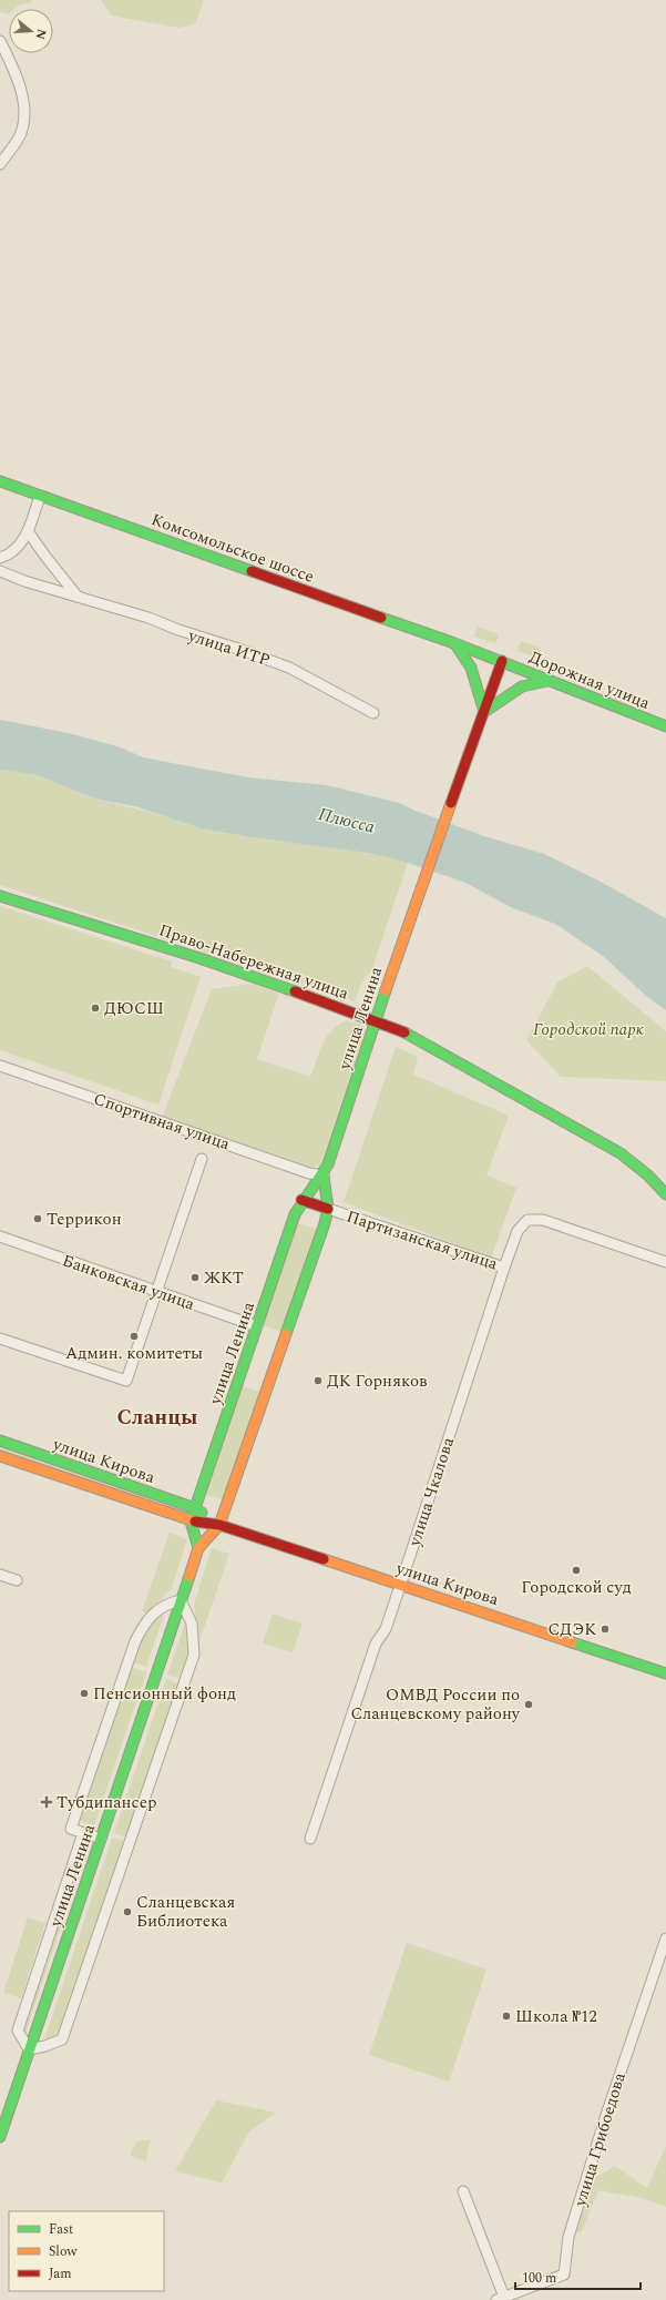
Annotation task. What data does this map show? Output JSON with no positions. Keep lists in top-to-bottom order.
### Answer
{
  "streets": {
    "main road": [
      "Комсомольское шоссе",
      "Дорожная улица",
      "Право-Набережная улица",
      "улица Ленина",
      "улица Кирова"
    ],
    "street": [
      "улица ИТР",
      "Спортивная улица",
      "Партизанская улица",
      "Банковская улица",
      "улица Чкалова",
      "улица Грибоедова"
    ]
  },
  "crossings": [
    ["Комсомольское шоссе", "Дорожная улица"],
    ["Право-Набережная улица", "улица Ленина"],
    ["улица Ленина", "Спортивная улица"],
    ["улица Ленина", "Партизанская улица"],
    ["улица Ленина", "Банковская улица"],
    ["улица Ленина", "улица Кирова"],
    ["Партизанская улица", "улица Чкалова"],
    ["улица Кирова", "улица Чкалова"]
  ],
  "districts": ["Сланцы"],
  "water": ["Плюсса"],
  "parks": ["Городской парк"],
  "places": {
    "other": [
      "ДЮСШ",
      "Террикон",
      "ЖКТ",
      "Админ. комитеты",
      "ДК Горняков",
      "Городской суд",
      "СДЭК",
      "Пенсионный фонд",
      "ОМВД России по Сланцевскому району",
      "Сланцевская Библиотека",
      "Школа №12"
    ],
    "health": ["Тубдипансер"]
  },
  "legend": ["Fast", "Slow", "Jam"],
  "scale_bar": "100 m",
  "north": "right"
}
